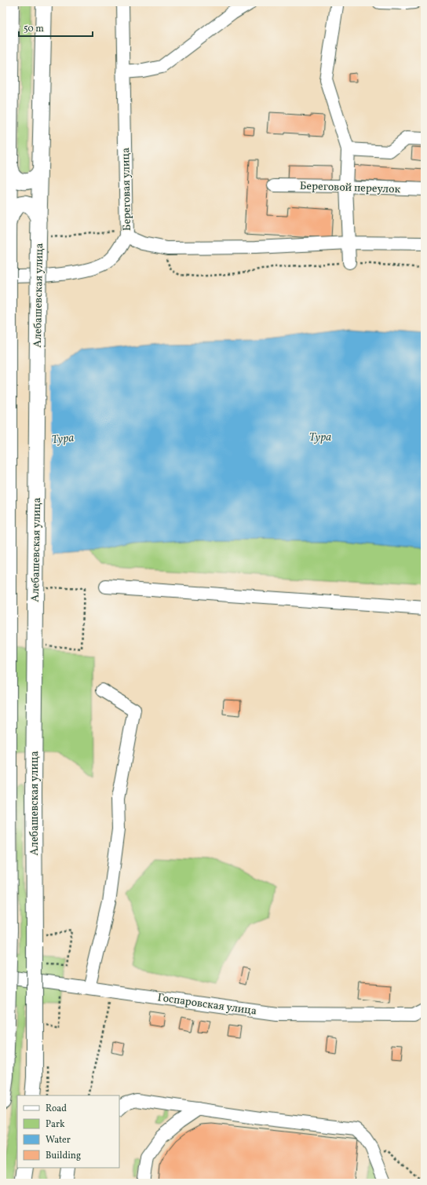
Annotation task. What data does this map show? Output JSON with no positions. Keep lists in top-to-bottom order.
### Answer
{
  "streets": {
    "main road": ["Алебашевская улица"],
    "street": ["Береговой переулок", "Береговая улица", "Госпаровская улица"]
  },
  "water": ["Тура"],
  "legend": [
    "Road",
    "Park",
    "Water",
    "Building"
  ],
  "scale_bar": "50 m"
}
